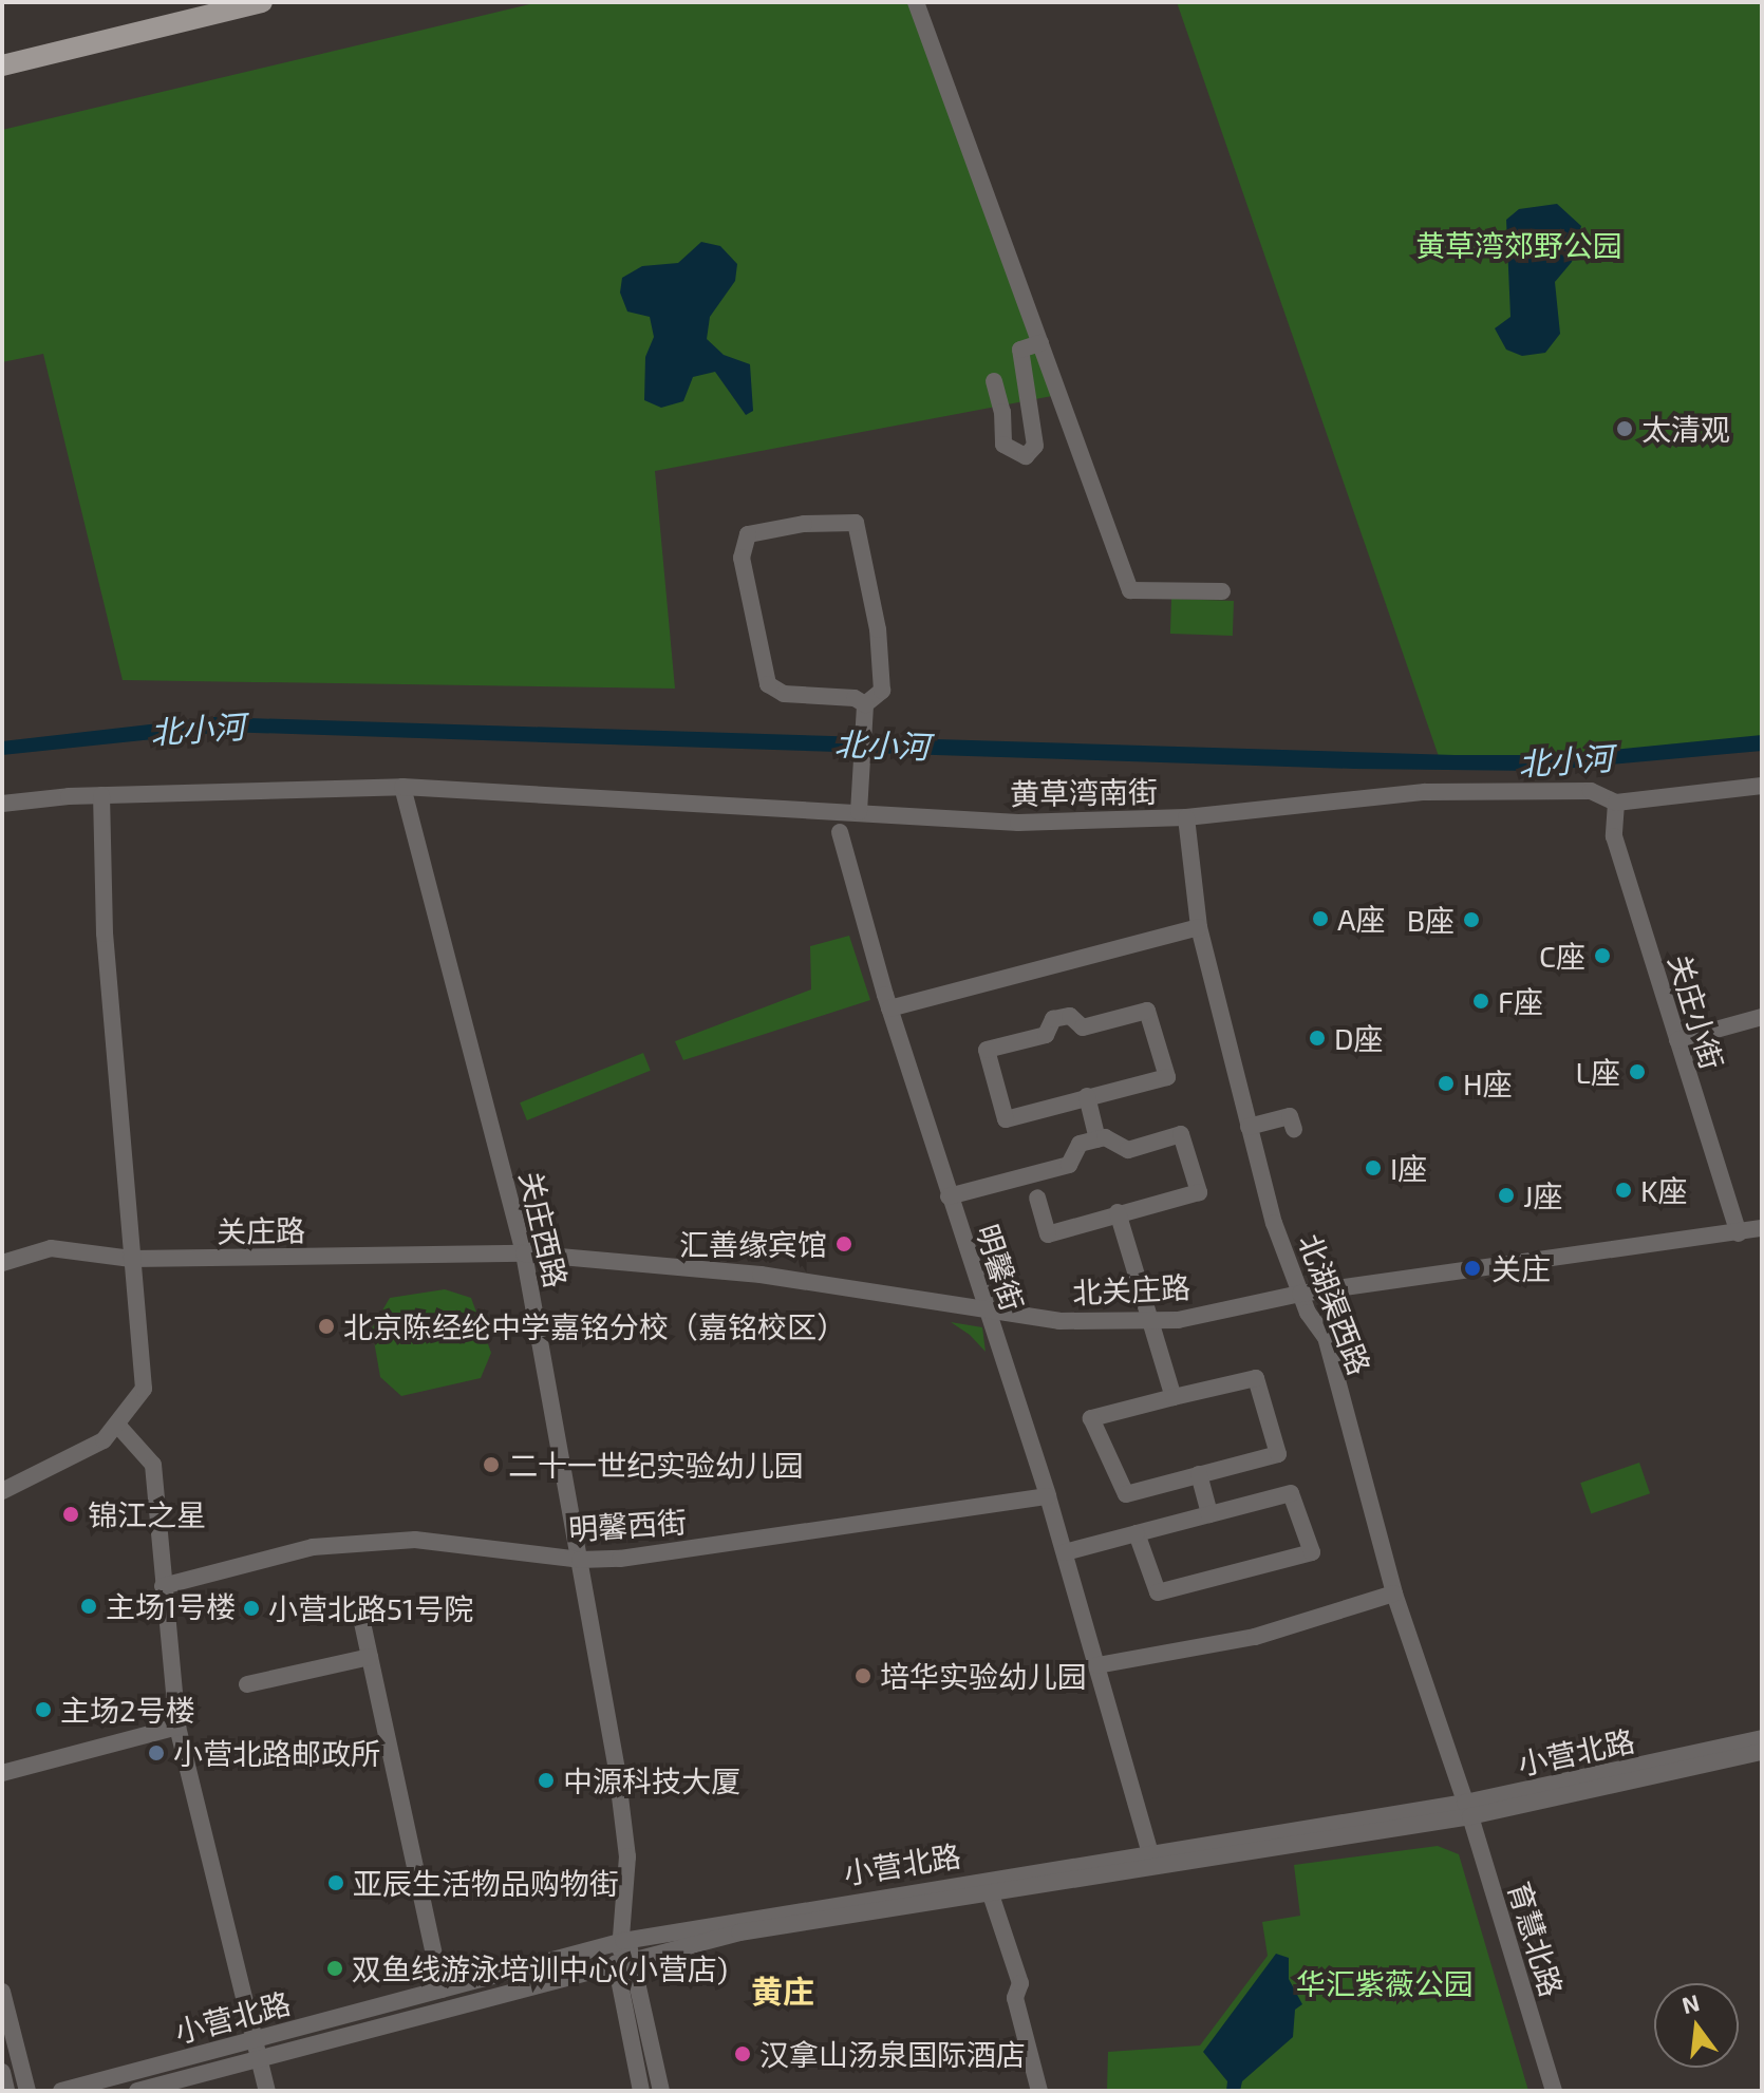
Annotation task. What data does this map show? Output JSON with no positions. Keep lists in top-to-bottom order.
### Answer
{
  "streets": {
    "street": [
      "黄草湾南街",
      "关庄小街",
      "关庄西路",
      "关庄路",
      "明馨街",
      "北关庄路",
      "北湖渠西路",
      "明馨西街",
      "小营北路",
      "育慧北路"
    ]
  },
  "crossings": [
    ["黄草湾南街", "关庄小街"],
    ["黄草湾南街", "关庄西路"],
    ["黄草湾南街", "北湖渠西路"],
    ["关庄小街", "北关庄路"],
    ["关庄西路", "关庄路"],
    ["关庄西路", "北关庄路"],
    ["关庄西路", "明馨西街"],
    ["关庄西路", "小营北路"],
    ["关庄路", "北关庄路"],
    ["明馨街", "北关庄路"],
    ["明馨街", "明馨西街"],
    ["明馨街", "小营北路"],
    ["北关庄路", "北湖渠西路"],
    ["北湖渠西路", "小营北路"],
    ["北湖渠西路", "育慧北路"],
    ["小营北路", "育慧北路"]
  ],
  "districts": ["黄庄"],
  "water": ["北小河"],
  "parks": ["黄草湾郊野公园", "华汇紫薇公园"],
  "places": [
    "太清观",
    "A座",
    "B座",
    "C座",
    "F座",
    "D座",
    "L座",
    "H座",
    "I座",
    "K座",
    "J座",
    "汇善缘宾馆",
    "关庄",
    "北京陈经纶中学嘉铭分校（嘉铭校区）",
    "二十一世纪实验幼儿园",
    "锦江之星",
    "主场1号楼",
    "小营北路51号院",
    "培华实验幼儿园",
    "主场2号楼",
    "小营北路邮政所",
    "中源科技大厦",
    "亚辰生活物品购物街",
    "双鱼线游泳培训中心(小营店)",
    "汉拿山汤泉国际酒店"
  ],
  "north": "top"
}
